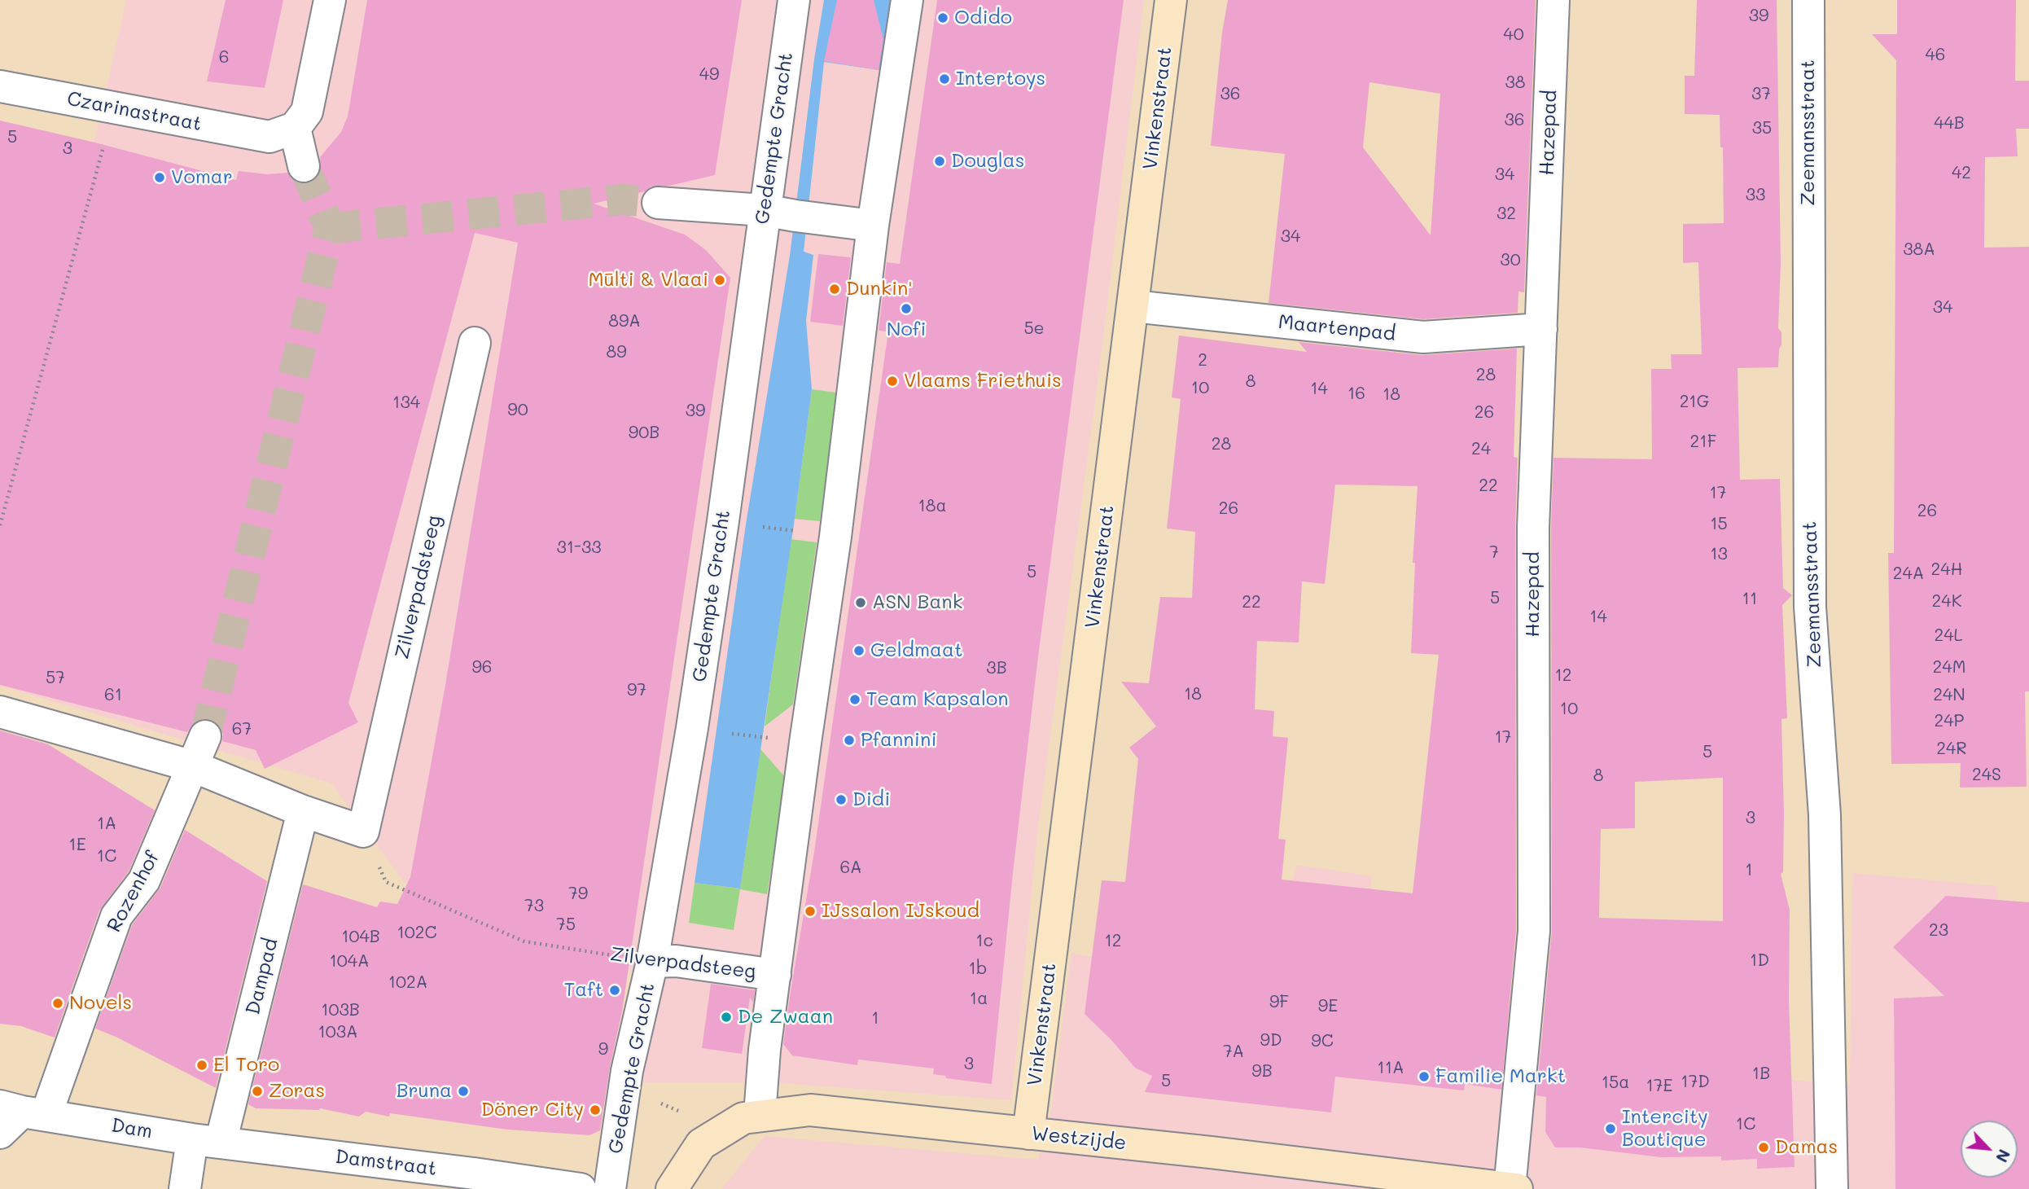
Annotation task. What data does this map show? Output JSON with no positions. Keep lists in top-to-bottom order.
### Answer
{
  "streets": {
    "street": [
      "Vinkenstraat",
      "Czarinastraat",
      "Hazepad",
      "Zeemansstraat",
      "Gedempte Gracht",
      "Maartenpad",
      "Zilverpadsteeg",
      "Rozenhof",
      "Dampad",
      "Dam",
      "Westzijde",
      "Damstraat"
    ]
  },
  "crossings": [
    ["Vinkenstraat", "Maartenpad"],
    ["Vinkenstraat", "Westzijde"],
    ["Hazepad", "Maartenpad"],
    ["Hazepad", "Westzijde"],
    ["Gedempte Gracht", "Zilverpadsteeg"],
    ["Rozenhof", "Dam"],
    ["Dampad", "Dam"],
    ["Dampad", "Damstraat"],
    ["Dam", "Damstraat"]
  ],
  "places": [
    "Odido",
    "Intertoys",
    "Douglas",
    "Vomar",
    "Mūlti & Vlaai",
    "Dunkin'",
    "Nofi",
    "Vlaams Friethuis",
    "ASN Bank",
    "Geldmaat",
    "Team Kapsalon",
    "Pfannini",
    "Didi",
    "IJssalon IJskoud",
    "Taft",
    "Novels",
    "De Zwaan",
    "El Toro",
    "Familie Markt",
    "Zoras",
    "Bruna",
    "Döner City",
    "Intercity Boutique",
    "Damas"
  ],
  "house_numbers": [
    "39",
    "40",
    "46",
    "6",
    "49",
    "38",
    "36",
    "37",
    "36",
    "44B",
    "35",
    "5",
    "3",
    "42",
    "34",
    "33",
    "32",
    "34",
    "38A",
    "30",
    "34",
    "89A",
    "5e",
    "89",
    "2",
    "28",
    "8",
    "10",
    "14",
    "16",
    "18",
    "21G",
    "134",
    "90",
    "39",
    "26",
    "90B",
    "21F",
    "28",
    "24",
    "22",
    "17",
    "18a",
    "26",
    "26",
    "15",
    "31-33",
    "7",
    "13",
    "24H",
    "5",
    "24A",
    "5",
    "11",
    "24K",
    "22",
    "14",
    "24L",
    "96",
    "24M",
    "3B",
    "12",
    "57",
    "97",
    "18",
    "61",
    "24N",
    "10",
    "24P",
    "67",
    "17",
    "24R",
    "5",
    "24S",
    "8",
    "3",
    "1A",
    "1E",
    "1C",
    "6A",
    "1",
    "79",
    "73",
    "75",
    "23",
    "102C",
    "104B",
    "1c",
    "12",
    "1D",
    "104A",
    "1b",
    "102A",
    "1a",
    "9F",
    "9E",
    "103B",
    "1",
    "103A",
    "9D",
    "9C",
    "9",
    "7A",
    "3",
    "11A",
    "9B",
    "1B",
    "5",
    "17D",
    "15a",
    "17E",
    "1C"
  ],
  "north": "bottom right"
}
